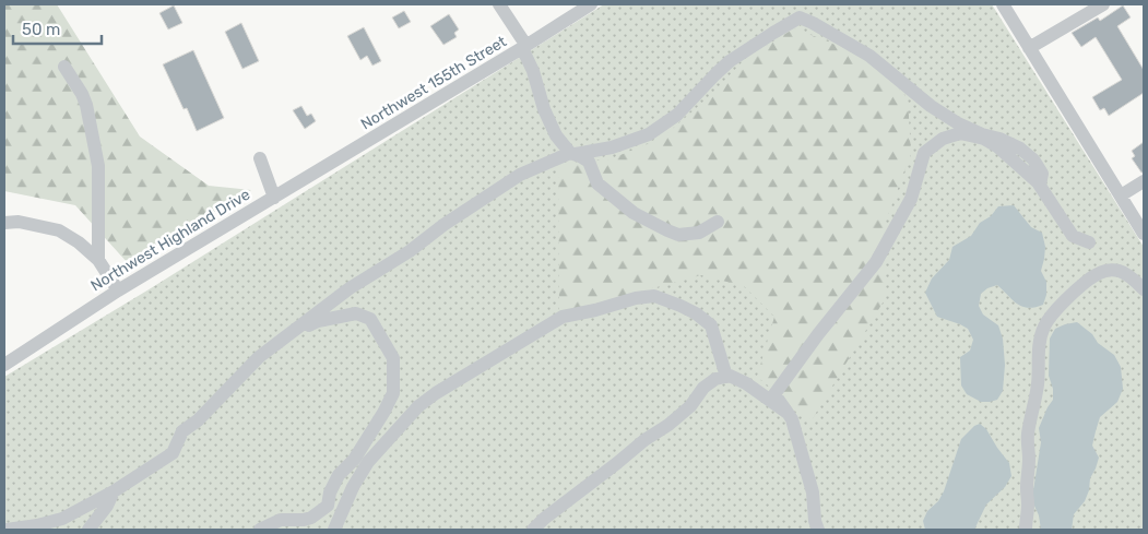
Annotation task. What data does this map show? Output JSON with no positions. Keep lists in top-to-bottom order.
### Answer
{
  "streets": {
    "street": ["Northwest 155th Street", "Northwest Highland Drive"]
  },
  "crossings": [
    ["Northwest 155th Street", "Northwest Highland Drive"]
  ],
  "scale_bar": "50 m"
}
